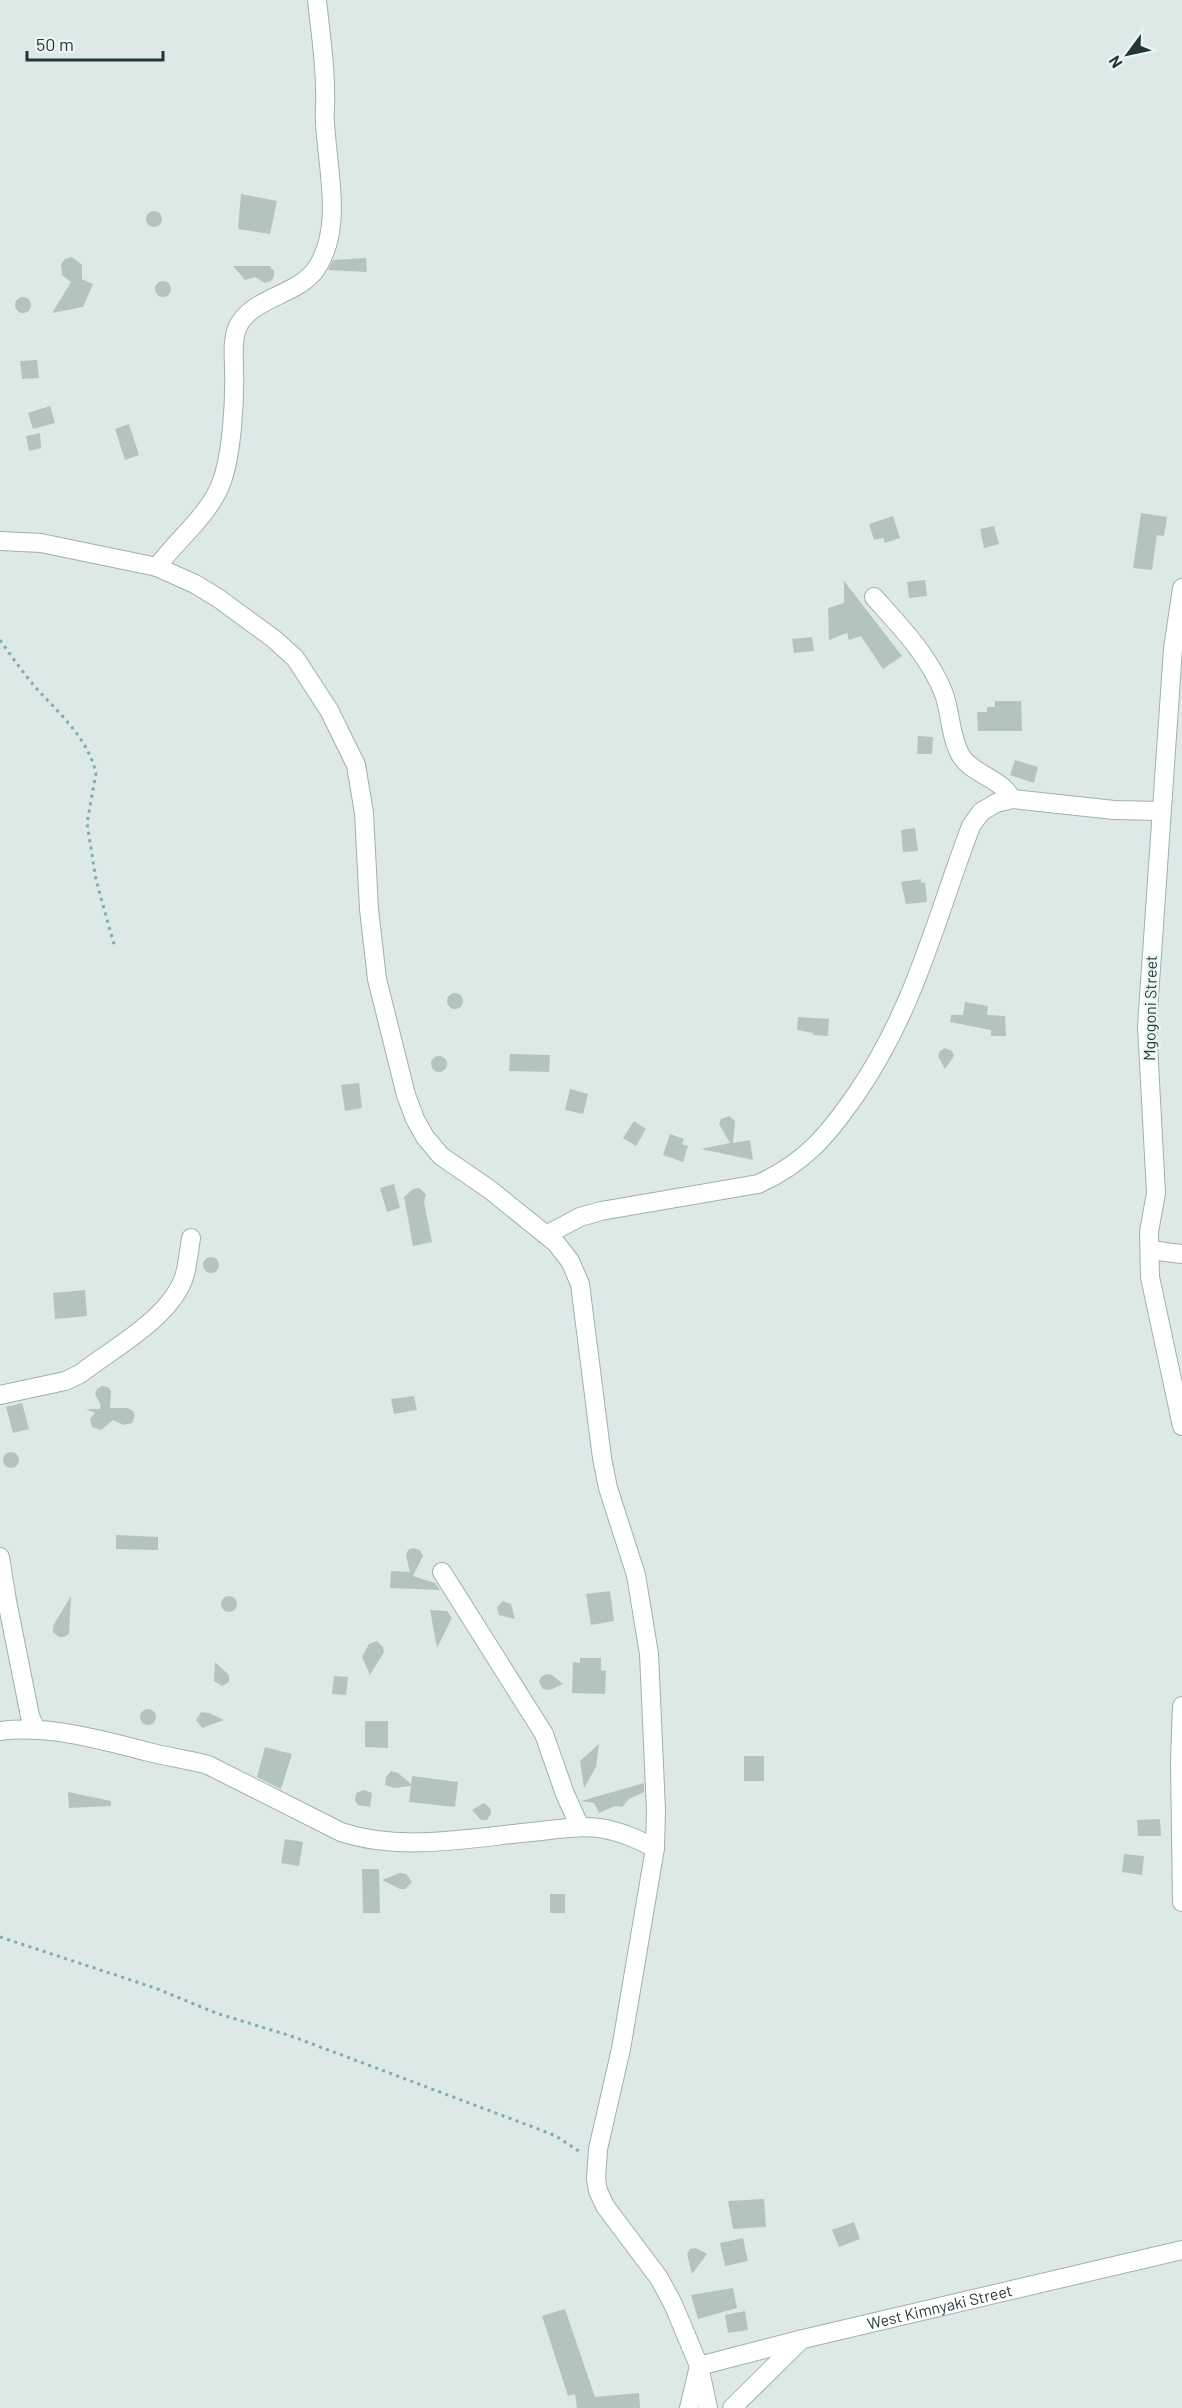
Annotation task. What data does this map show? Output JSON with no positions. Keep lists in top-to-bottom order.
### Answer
{
  "streets": {
    "street": ["Mgogoni Street", "West Kimnyaki Street"]
  },
  "scale_bar": "50 m",
  "north": "bottom left"
}
